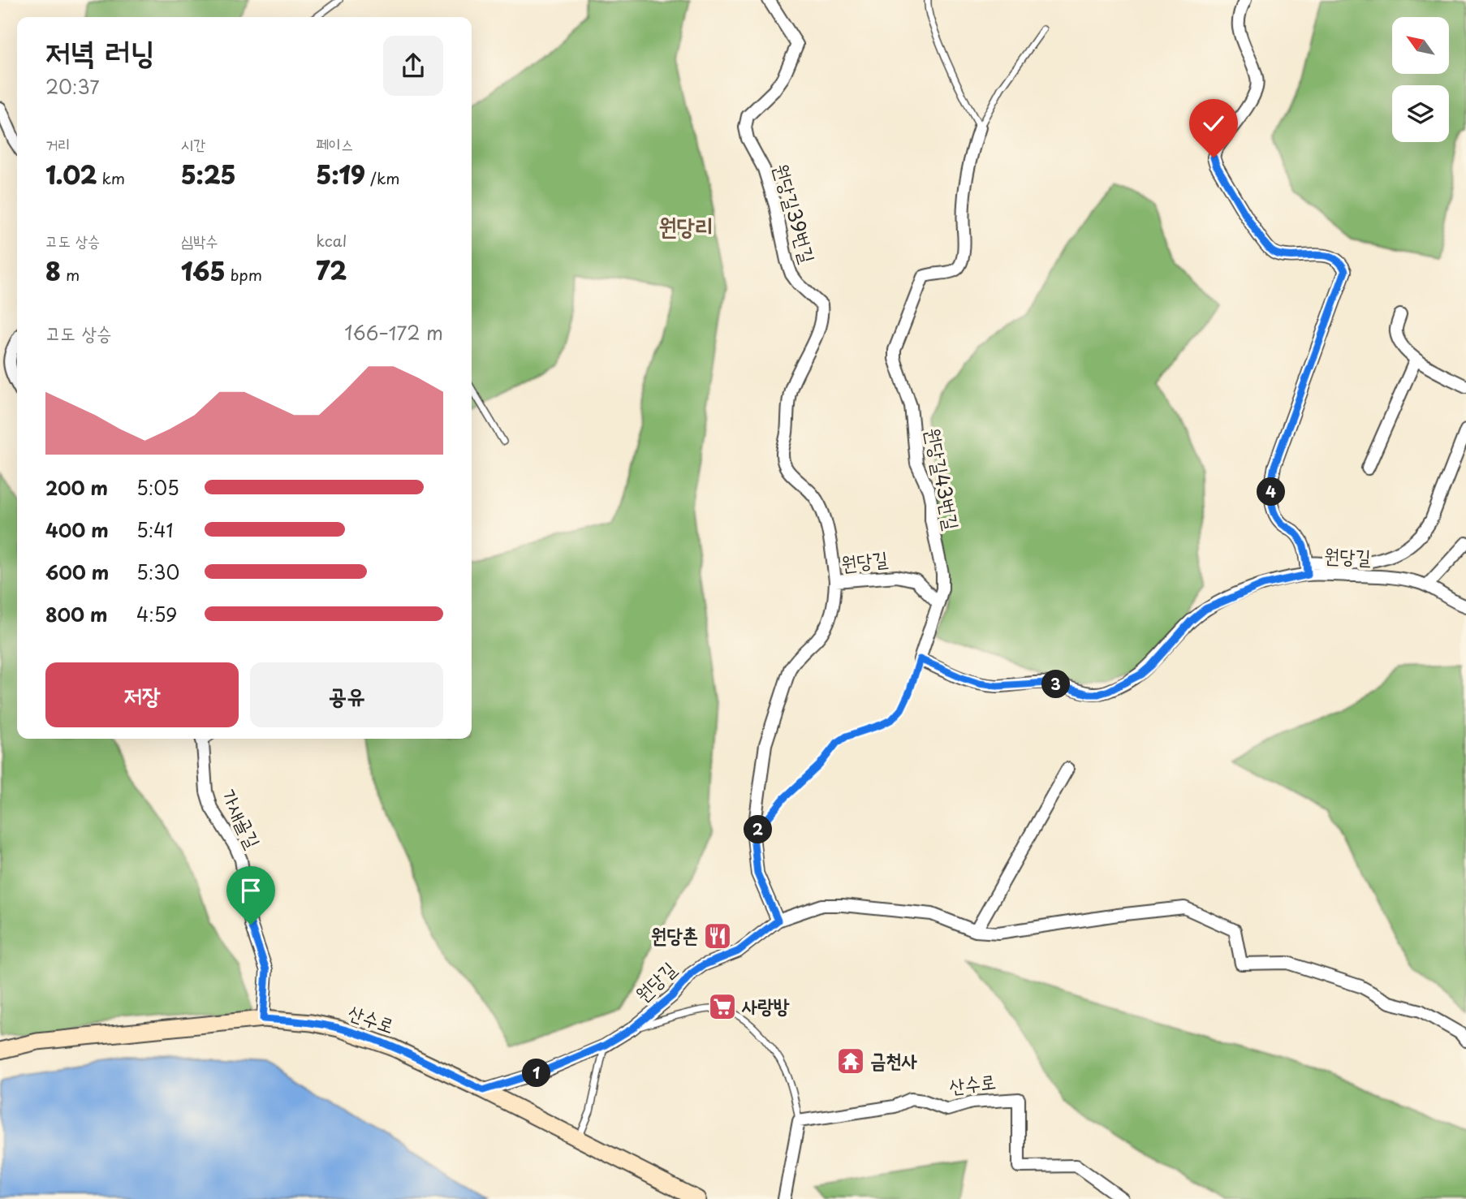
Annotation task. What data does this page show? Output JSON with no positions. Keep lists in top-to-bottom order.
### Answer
{
  "streets": {
    "main road": ["산수로"],
    "street": [
      "원당길39번길",
      "원당길43번길",
      "원당길",
      "가새골길"
    ]
  },
  "crossings": [
    ["원당길39번길", "원당길"],
    ["원당길43번길", "원당길"],
    ["원당길", "산수로"],
    ["가새골길", "산수로"]
  ],
  "districts": ["원당리"],
  "places": {
    "restaurant": ["원당촌"],
    "supermarket": ["사랑방"],
    "temple": ["금천사"]
  },
  "north": "top left",
  "page": {
    "heading": ["저녁 러닝", "20:37"],
    "stats": [
      ["거리", "1.02 km"],
      ["시간", "5:25"],
      ["페이스", "5:19 /km"],
      ["고도 상승", "8 m"],
      ["심박수", "165 bpm"],
      ["kcal", "72"]
    ],
    "chart": ["고도 상승", "166–172 m"],
    "list": [
      {
        "name": "200 m",
        "note": "5:05"
      },
      {
        "name": "400 m",
        "note": "5:41"
      },
      {
        "name": "600 m",
        "note": "5:30"
      },
      {
        "name": "800 m",
        "note": "4:59"
      }
    ],
    "pins": [
      "4",
      "3",
      "2",
      "1"
    ],
    "buttons": ["저장", "공유"]
  }
}
